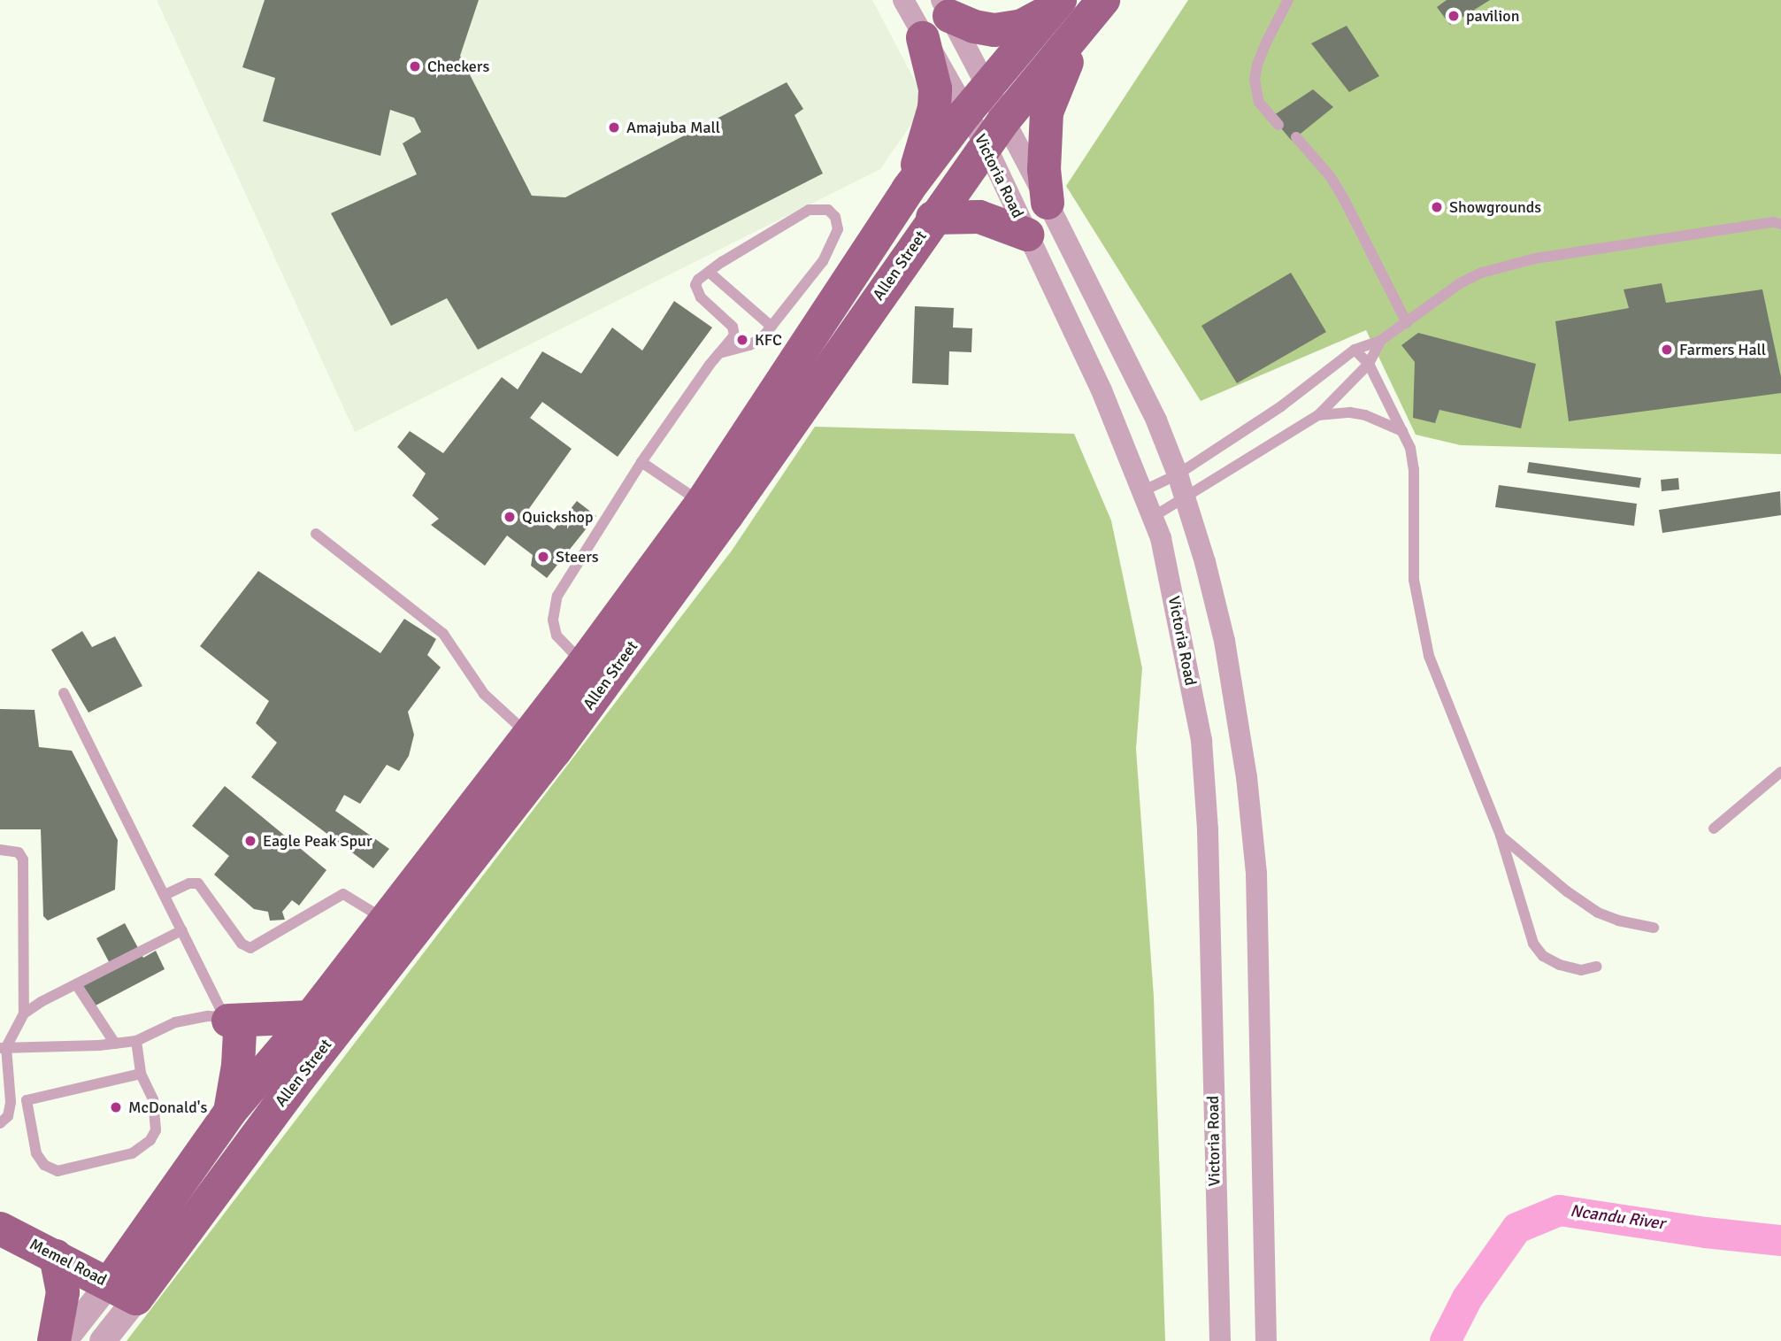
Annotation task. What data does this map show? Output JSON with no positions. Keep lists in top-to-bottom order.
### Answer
{
  "streets": {
    "main road": ["Allen Street", "Memel Road"],
    "street": ["Victoria Road"]
  },
  "crossings": [
    ["Victoria Road", "Allen Street"],
    ["Allen Street", "Memel Road"]
  ],
  "water": ["Ncandu River"],
  "places": [
    "pavilion",
    "Checkers",
    "Amajuba Mall",
    "Showgrounds",
    "KFC",
    "Farmers Hall",
    "Quickshop",
    "Steers",
    "Eagle Peak Spur",
    "McDonald's"
  ]
}
